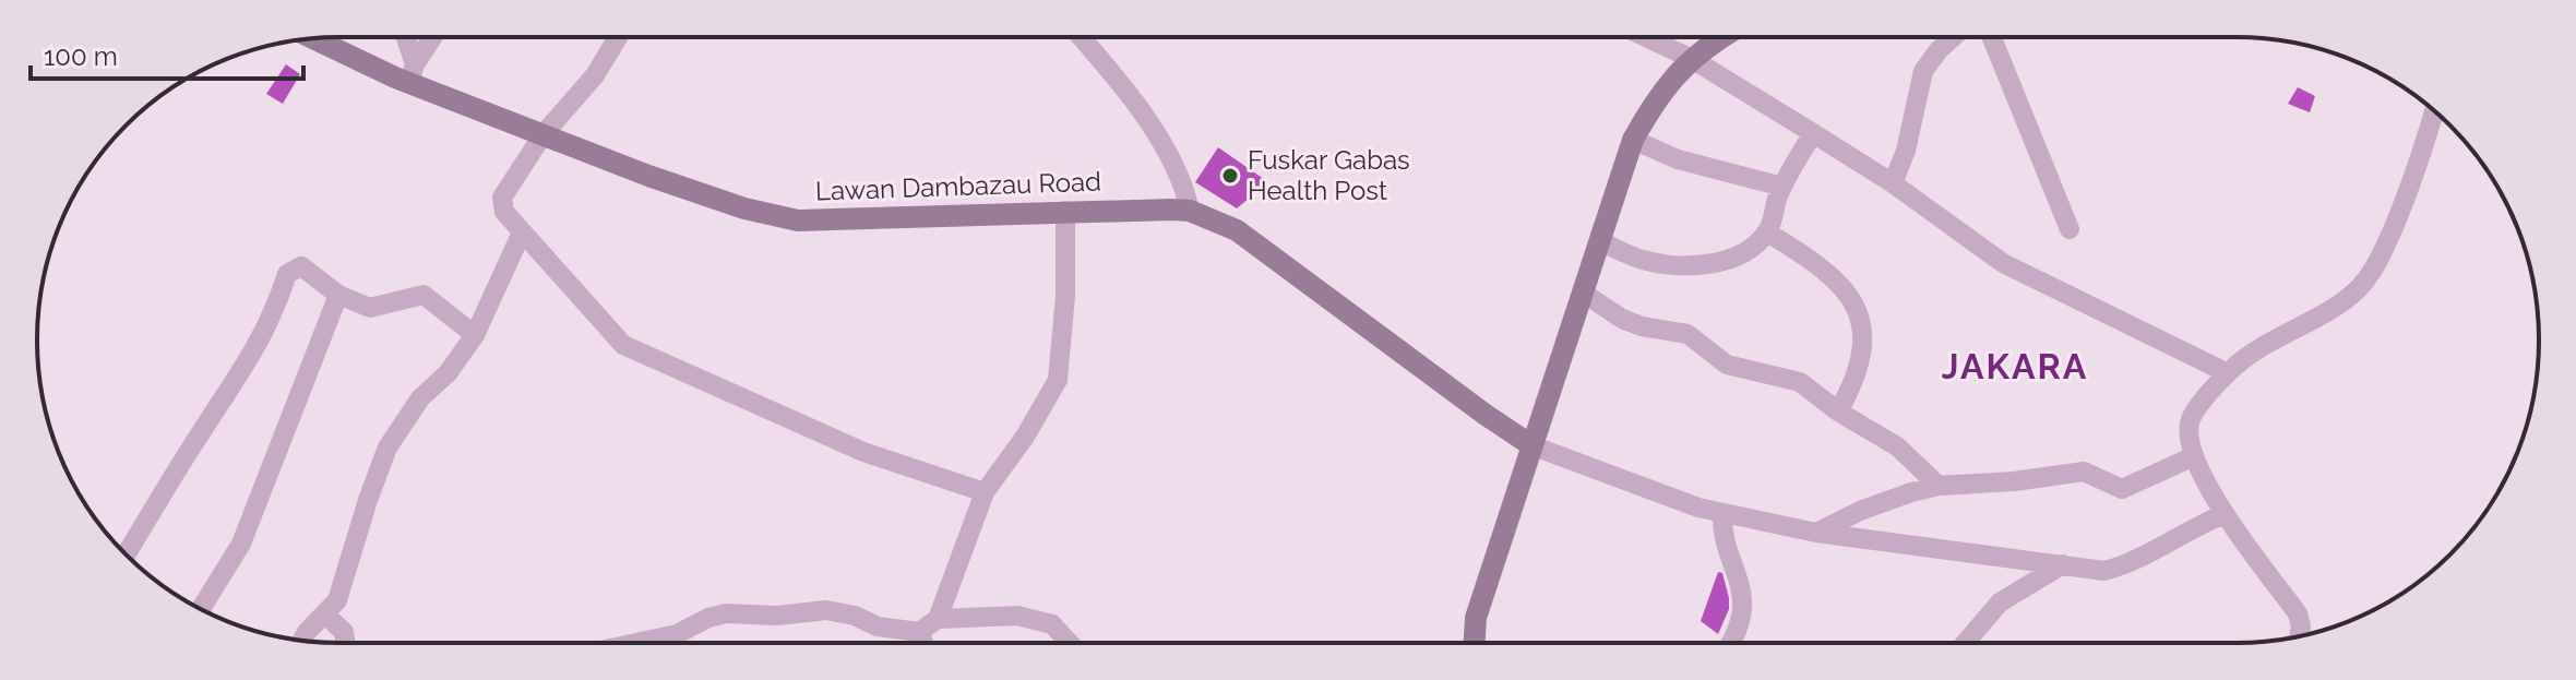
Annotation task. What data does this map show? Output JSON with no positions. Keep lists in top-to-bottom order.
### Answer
{
  "streets": {
    "main road": ["Lawan Dambazau Road"]
  },
  "districts": ["JAKARA"],
  "places": ["Fuskar Gabas Health Post"],
  "scale_bar": "100 m"
}
